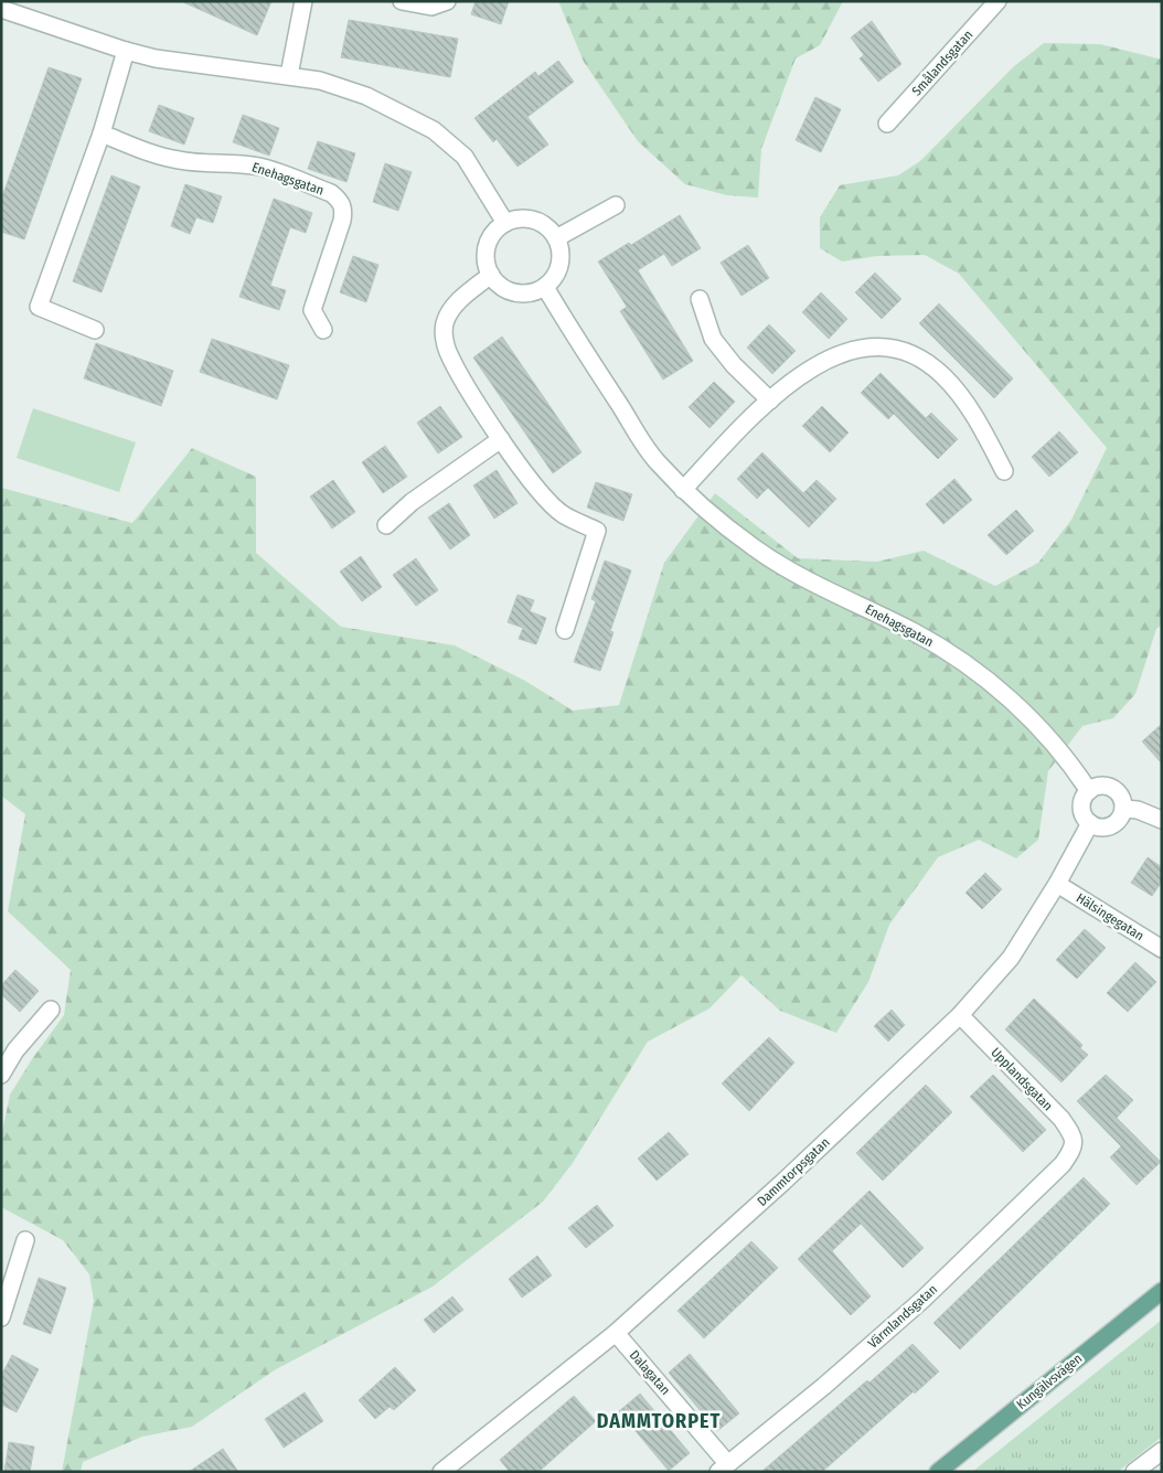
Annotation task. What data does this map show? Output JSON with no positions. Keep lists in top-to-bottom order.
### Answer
{
  "streets": {
    "main road": ["Kungälvsvägen"],
    "street": [
      "Smålandsgatan",
      "Enehagsgatan",
      "Hälsingegatan",
      "Upplandsgatan",
      "Dammtorpsgatan",
      "Värmlandsgatan",
      "Dalagatan"
    ]
  },
  "crossings": [
    ["Enehagsgatan", "Dammtorpsgatan"],
    ["Hälsingegatan", "Dammtorpsgatan"],
    ["Upplandsgatan", "Dammtorpsgatan"],
    ["Upplandsgatan", "Värmlandsgatan"],
    ["Dammtorpsgatan", "Dalagatan"],
    ["Värmlandsgatan", "Dalagatan"]
  ],
  "districts": ["DAMMTORPET"]
}
